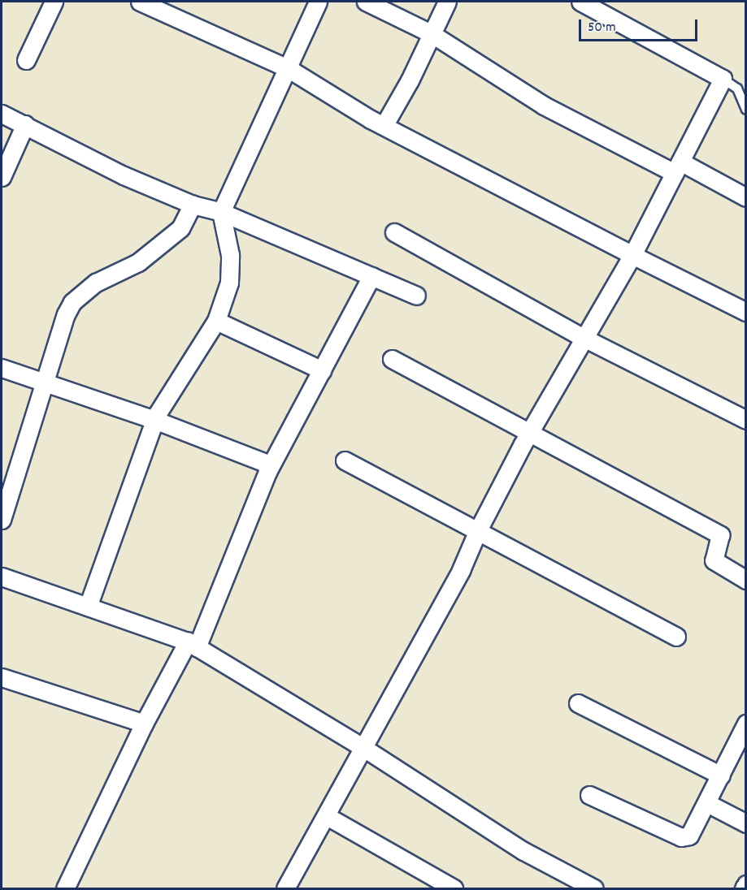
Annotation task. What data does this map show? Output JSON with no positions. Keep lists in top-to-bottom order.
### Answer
{
  "scale_bar": "50 m"
}
